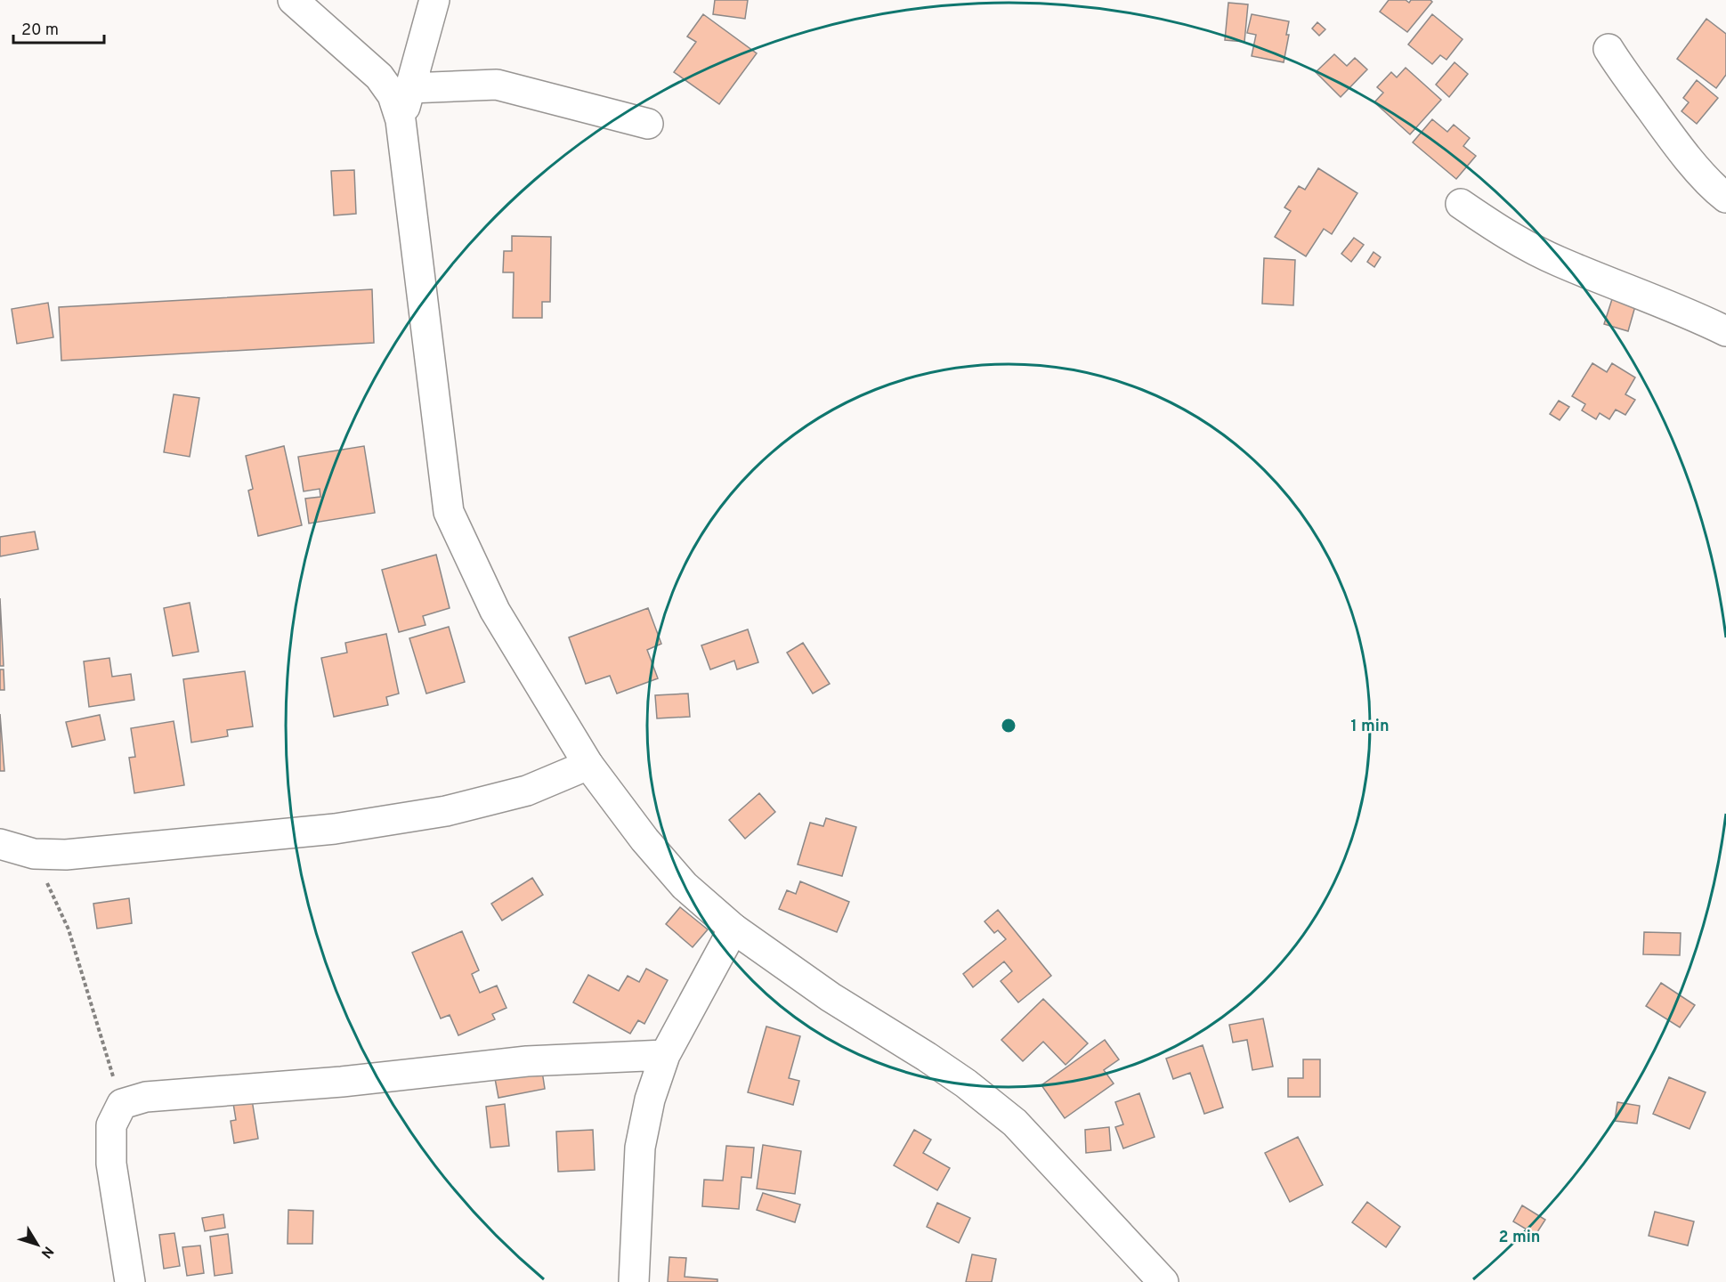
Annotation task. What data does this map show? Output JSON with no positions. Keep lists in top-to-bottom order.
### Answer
{
  "scale_bar": "20 m",
  "north": "bottom right",
  "rings": ["1 min", "2 min"]
}
